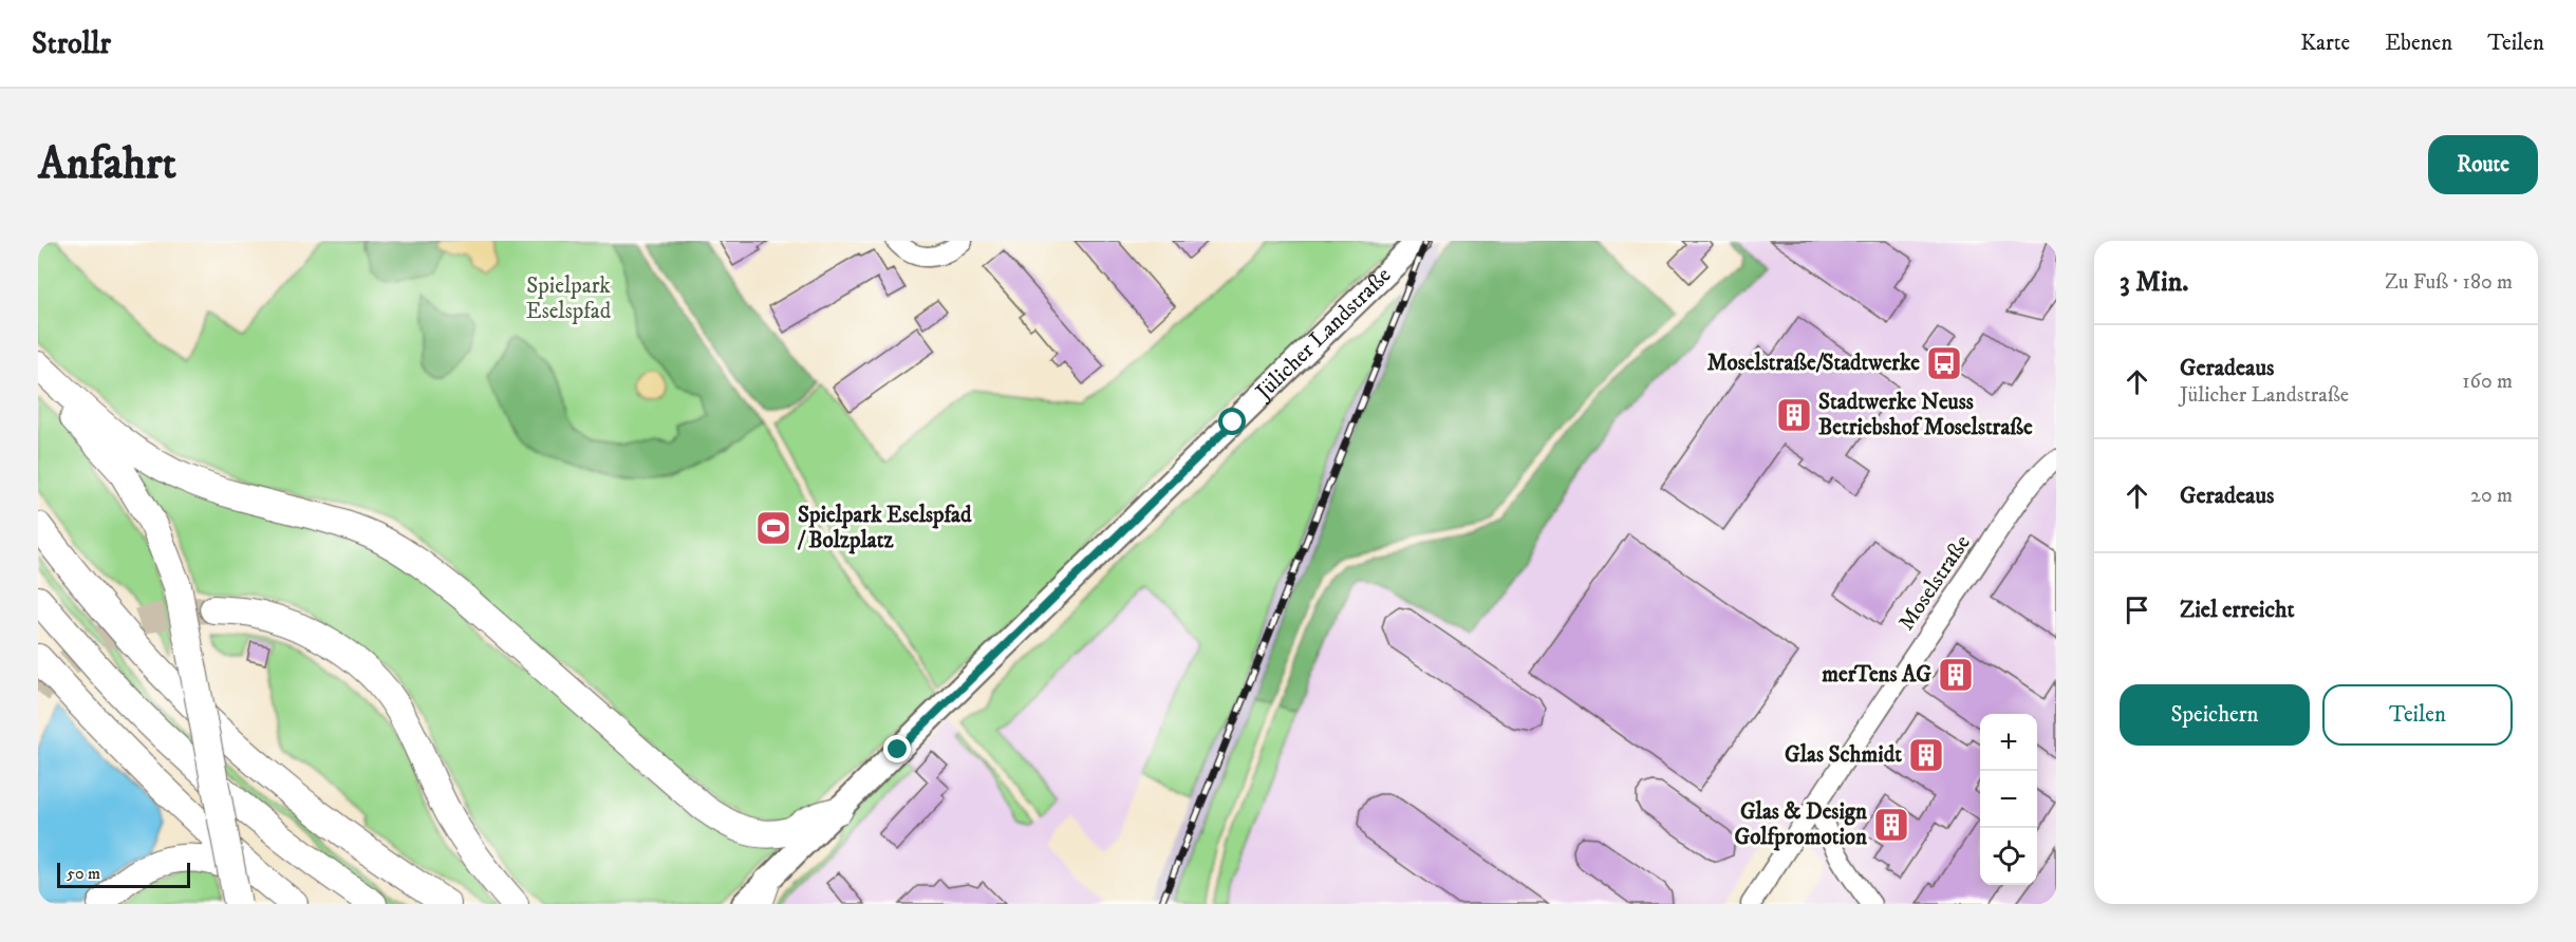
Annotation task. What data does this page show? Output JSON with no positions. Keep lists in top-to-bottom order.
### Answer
{
  "streets": {
    "main road": ["Jülicher Landstraße"],
    "street": ["Moselstraße"]
  },
  "parks": ["Spielpark Eselspfad"],
  "places": {
    "bus stop": ["Moselstraße/Stadtwerke"],
    "building": [
      "Stadtwerke Neuss Betriebshof Moselstraße",
      "merTens AG",
      "Glas Schmidt",
      "Glas & Design Golfpromotion"
    ],
    "sports": ["Spielpark Eselspfad / Bolzplatz"]
  },
  "scale_bar": "50 m",
  "page": {
    "header": "Strollr",
    "nav": ["Karte", "Ebenen", "Teilen"],
    "buttons": [
      "Route",
      ["Speichern", "Teilen"]
    ],
    "title": "Anfahrt",
    "heading": ["3 Min.", "Zu Fuß · 180 m"],
    "list": [
      ["Geradeaus", "Jülicher Landstraße", "160 m"],
      ["Geradeaus", "20 m"],
      "Ziel erreicht"
    ],
    "map_buttons": ["+", "−"],
    "scale": "50 m"
  }
}
